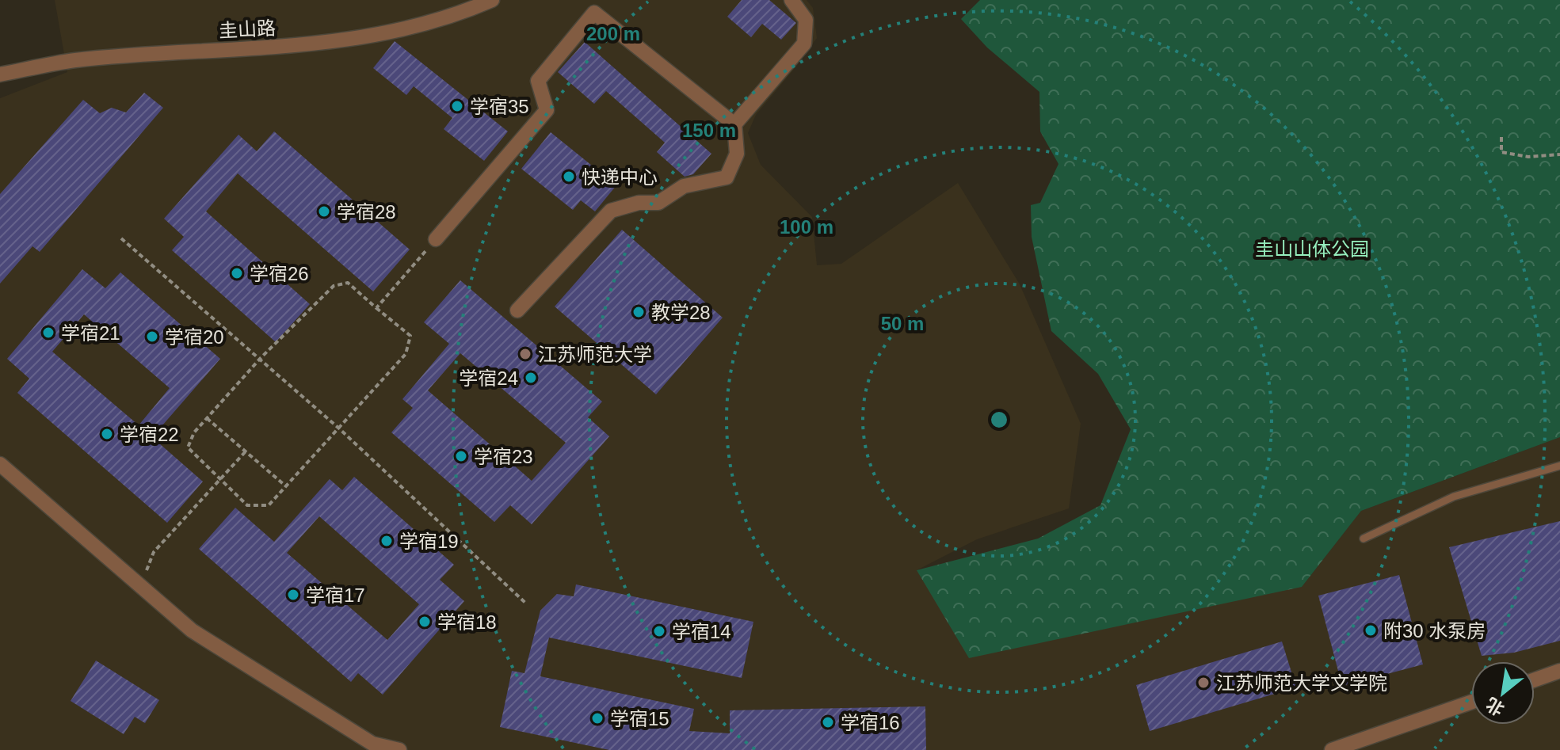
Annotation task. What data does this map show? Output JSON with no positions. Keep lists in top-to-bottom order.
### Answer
{
  "streets": {
    "street": ["圭山路"]
  },
  "parks": ["圭山山体公园"],
  "places": [
    "学宿35",
    "快递中心",
    "学宿28",
    "学宿26",
    "教学28",
    "学宿21",
    "学宿20",
    "江苏师范大学",
    "学宿24",
    "学宿22",
    "学宿23",
    "学宿19",
    "学宿17",
    "学宿18",
    "附30 水泵房",
    "学宿14",
    "江苏师范大学文学院",
    "学宿15",
    "学宿16"
  ],
  "north": "bottom left",
  "rings": [
    "200 m",
    "150 m",
    "100 m",
    "50 m"
  ]
}
